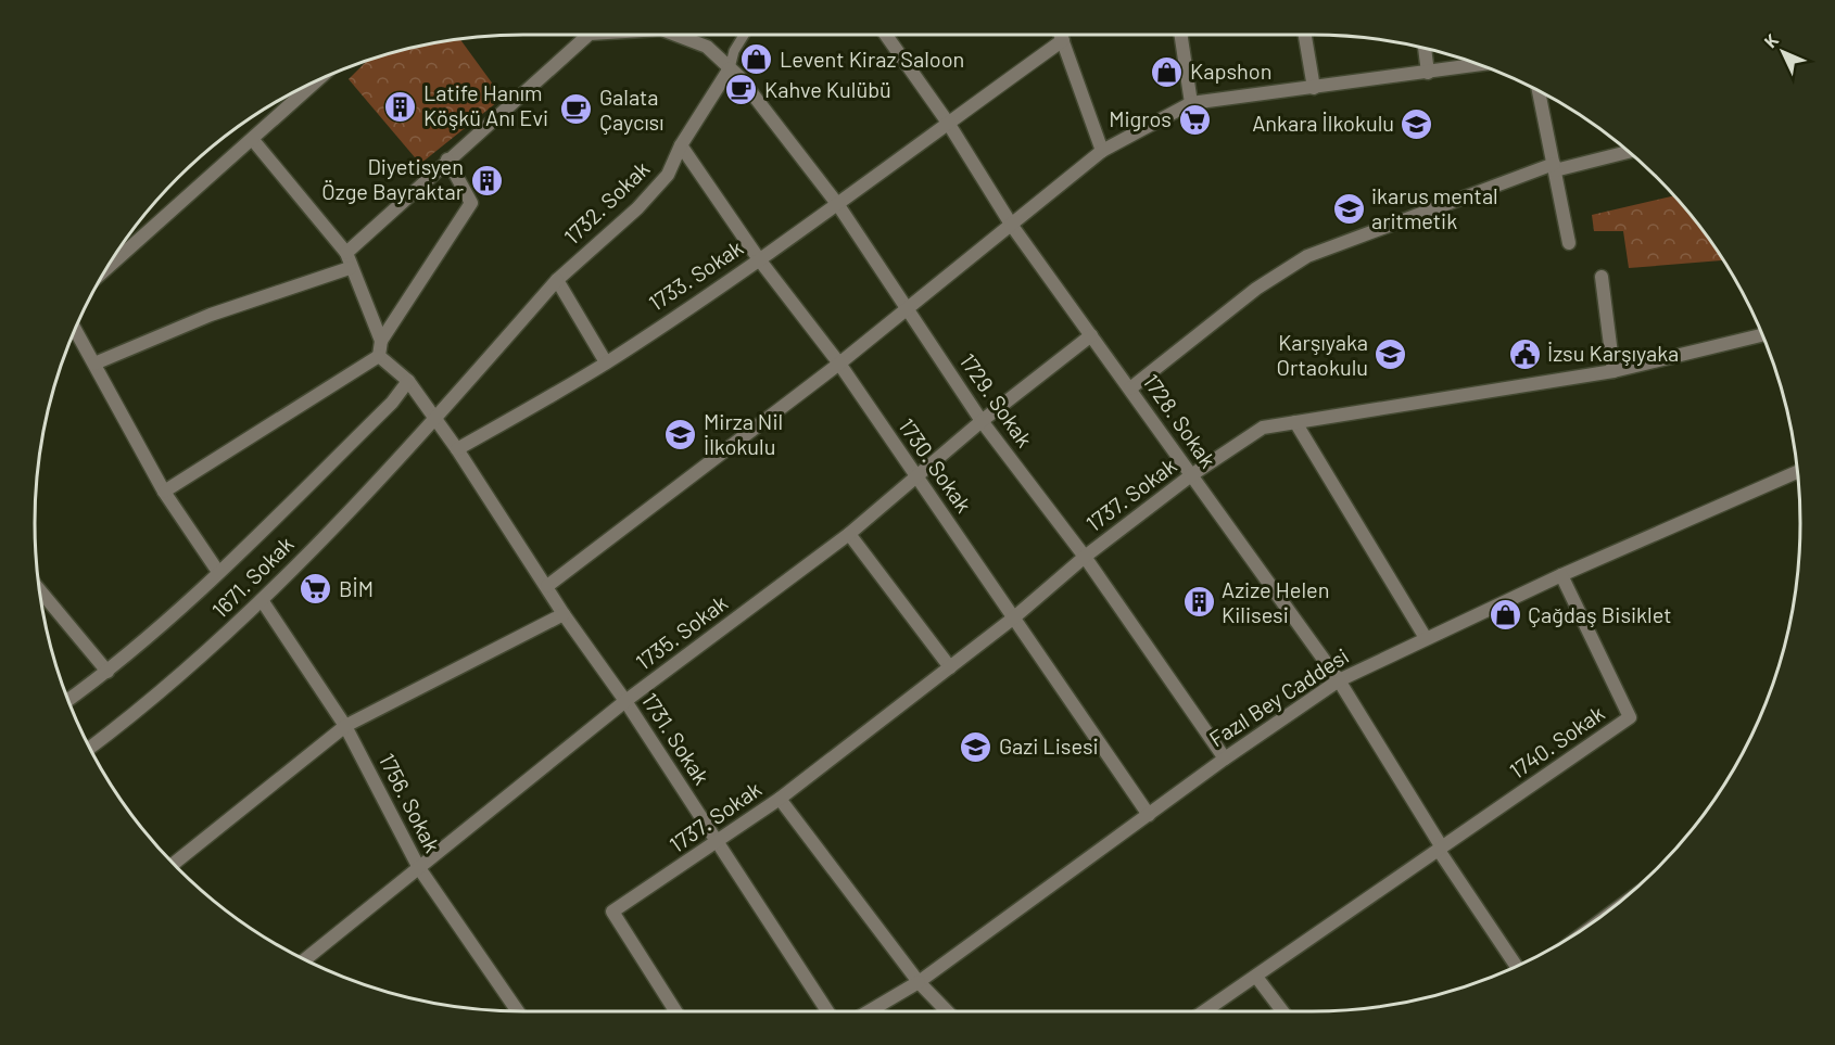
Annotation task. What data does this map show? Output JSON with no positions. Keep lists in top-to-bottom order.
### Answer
{
  "streets": {
    "street": [
      "1732. Sokak",
      "1733. Sokak",
      "1729. Sokak",
      "1728. Sokak",
      "1730. Sokak",
      "1737. Sokak",
      "1671. Sokak",
      "1735. Sokak",
      "Fazıl Bey Caddesi",
      "1731. Sokak",
      "1740. Sokak",
      "1756. Sokak"
    ]
  },
  "crossings": [
    ["1732. Sokak", "1729. Sokak"],
    ["1732. Sokak", "1730. Sokak"],
    ["1732. Sokak", "1671. Sokak"],
    ["1732. Sokak", "1731. Sokak"],
    ["1733. Sokak", "1729. Sokak"],
    ["1733. Sokak", "1728. Sokak"],
    ["1733. Sokak", "1730. Sokak"],
    ["1733. Sokak", "1731. Sokak"],
    ["1729. Sokak", "1737. Sokak"],
    ["1729. Sokak", "1735. Sokak"],
    ["1729. Sokak", "Fazıl Bey Caddesi"],
    ["1728. Sokak", "1737. Sokak"],
    ["1728. Sokak", "1735. Sokak"],
    ["1728. Sokak", "Fazıl Bey Caddesi"],
    ["1728. Sokak", "1740. Sokak"],
    ["1730. Sokak", "1737. Sokak"],
    ["1730. Sokak", "1735. Sokak"],
    ["1730. Sokak", "Fazıl Bey Caddesi"],
    ["1737. Sokak", "1731. Sokak"],
    ["1671. Sokak", "1731. Sokak"],
    ["1671. Sokak", "1756. Sokak"],
    ["1735. Sokak", "1731. Sokak"],
    ["1735. Sokak", "1756. Sokak"],
    ["Fazıl Bey Caddesi", "1740. Sokak"]
  ],
  "places": {
    "shop": ["Levent Kiraz Saloon", "Kapshon", "Çağdaş Bisiklet"],
    "cafe": ["Kahve Kulübü", "Galata Çaycısı"],
    "building": ["Latife Hanım Köşkü Anı Evi", "Diyetisyen Özge Bayraktar", "Azize Helen Kilisesi"],
    "supermarket": ["Migros", "BİM"],
    "school or university": [
      "Ankara İlkokulu",
      "ikarus mental aritmetik",
      "Karşıyaka Ortaokulu",
      "Mirza Nil İlkokulu",
      "Gazi Lisesi"
    ],
    "public building": ["İzsu Karşıyaka"]
  },
  "north": "top left"
}
